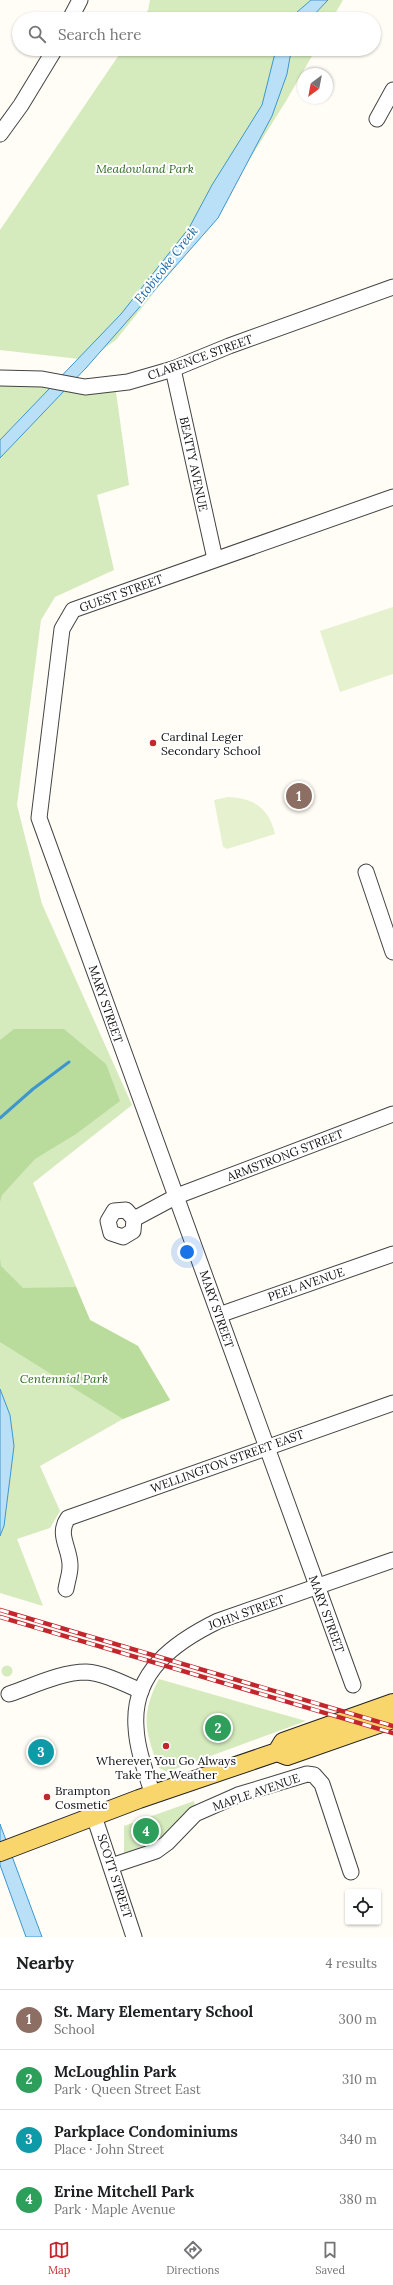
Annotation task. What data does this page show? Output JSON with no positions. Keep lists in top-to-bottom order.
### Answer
{
  "streets": {
    "street": [
      "CLARENCE STREET",
      "BEATTY AVENUE",
      "GUEST STREET",
      "MARY STREET",
      "ARMSTRONG STREET",
      "PEEL AVENUE",
      "WELLINGTON STREET EAST",
      "JOHN STREET",
      "MAPLE AVENUE",
      "SCOTT STREET"
    ]
  },
  "crossings": [
    ["CLARENCE STREET", "BEATTY AVENUE"],
    ["BEATTY AVENUE", "GUEST STREET"],
    ["GUEST STREET", "MARY STREET"],
    ["MARY STREET", "ARMSTRONG STREET"],
    ["MARY STREET", "PEEL AVENUE"],
    ["MARY STREET", "WELLINGTON STREET EAST"],
    ["MARY STREET", "JOHN STREET"],
    ["MAPLE AVENUE", "SCOTT STREET"]
  ],
  "water": ["Etobicoke Creek"],
  "parks": ["Meadowland Park", "Centennial Park"],
  "places": ["Cardinal Leger Secondary School", "Wherever You Go Always Take The Weather", "Brampton Cosmetic"],
  "north": "bottom left",
  "page": {
    "search": "Search here",
    "pins": [
      "1",
      "2",
      "3",
      "4"
    ],
    "heading": ["Nearby", "4 results"],
    "list": [
      {
        "mark": "1",
        "name": "St. Mary Elementary School",
        "note": "School",
        "value": "300 m"
      },
      {
        "mark": "2",
        "name": "McLoughlin Park",
        "note": "Park · Queen Street East",
        "value": "310 m"
      },
      {
        "mark": "3",
        "name": "Parkplace Condominiums",
        "note": "Place · John Street",
        "value": "340 m"
      },
      {
        "mark": "4",
        "name": "Erine Mitchell Park",
        "note": "Park · Maple Avenue",
        "value": "380 m"
      }
    ],
    "nav": ["Map", "Directions", "Saved"]
  }
}
